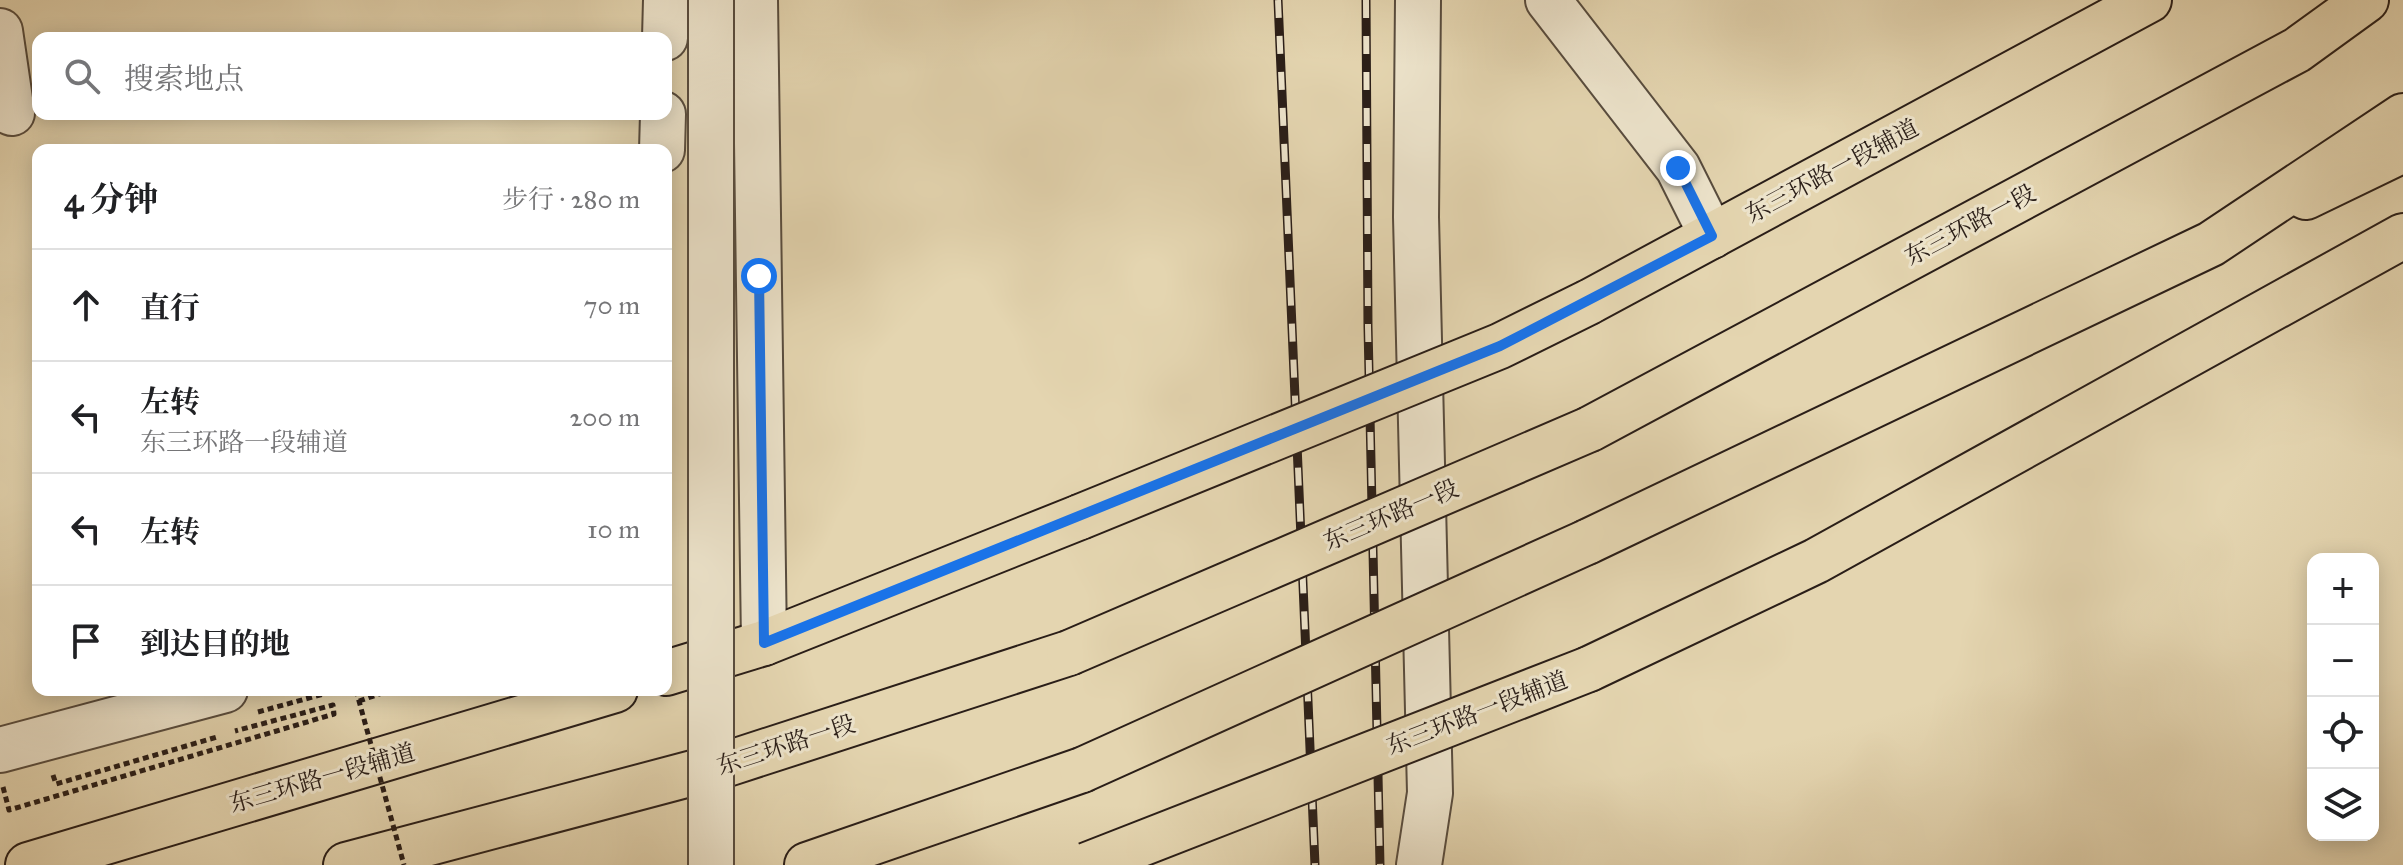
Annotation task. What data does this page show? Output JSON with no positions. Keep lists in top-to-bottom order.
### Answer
{
  "streets": {
    "main road": ["东三环路一段辅道", "东三环路一段"]
  },
  "page": {
    "search": "搜索地点",
    "heading": ["4 分钟", "步行 · 280 m"],
    "list": [
      ["直行", "70 m"],
      ["左转", "东三环路一段辅道", "200 m"],
      ["左转", "10 m"],
      "到达目的地"
    ],
    "map_buttons": ["+", "−"]
  }
}
